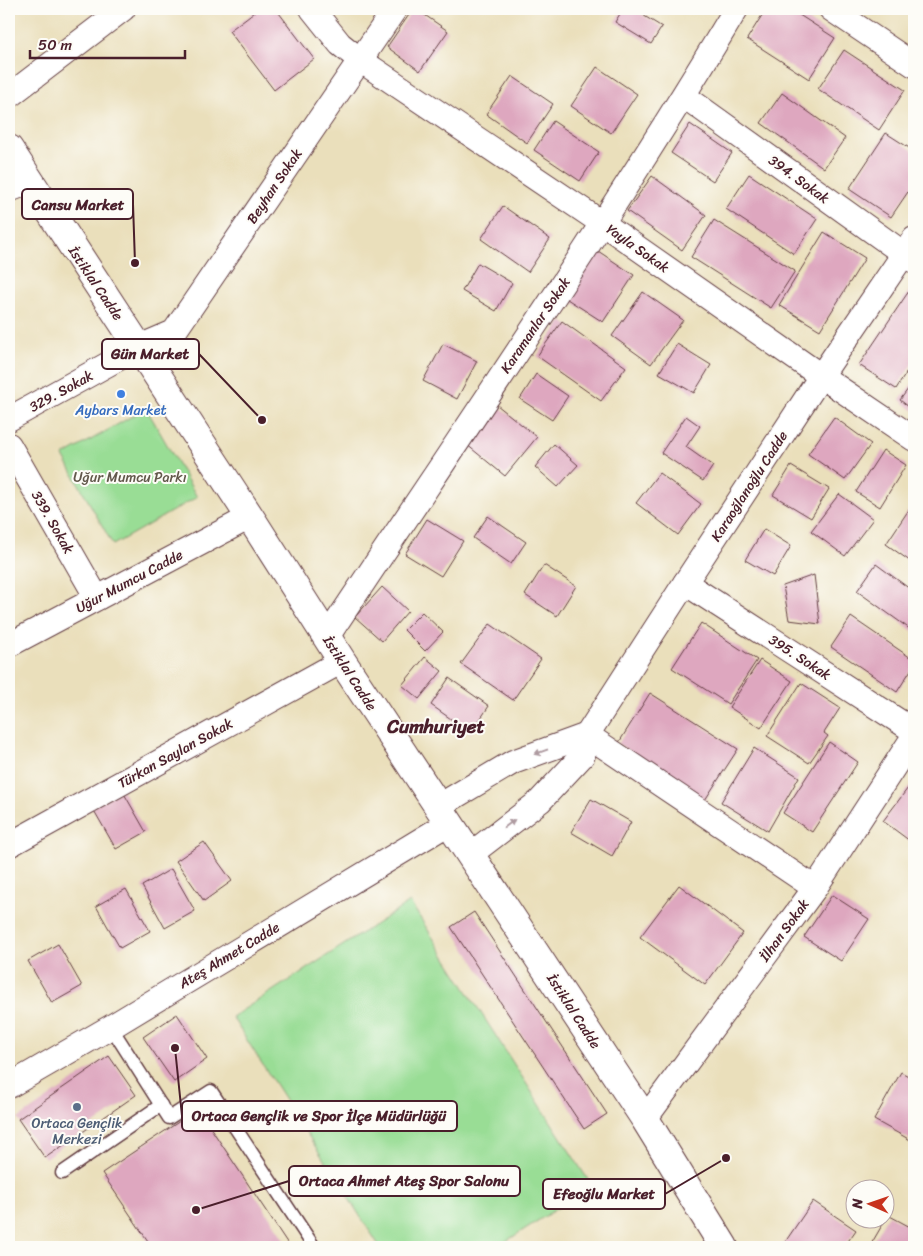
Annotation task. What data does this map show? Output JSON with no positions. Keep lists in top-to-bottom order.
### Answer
{
  "streets": {
    "street": [
      "394. Sokak",
      "Beyhan Sokak",
      "Yayla Sokak",
      "İstiklal Cadde",
      "Karamanlar Sokak",
      "329. Sokak",
      "Karaoğlanoğlu Cadde",
      "339. Sokak",
      "Uğur Mumcu Cadde",
      "395. Sokak",
      "Türkan Saylan Sokak",
      "İlhan Sokak",
      "Ateş Ahmet Cadde"
    ]
  },
  "crossings": [
    ["394. Sokak", "Karamanlar Sokak"],
    ["394. Sokak", "Karaoğlanoğlu Cadde"],
    ["Beyhan Sokak", "Yayla Sokak"],
    ["Beyhan Sokak", "İstiklal Cadde"],
    ["Beyhan Sokak", "329. Sokak"],
    ["Yayla Sokak", "Karamanlar Sokak"],
    ["Yayla Sokak", "Karaoğlanoğlu Cadde"],
    ["İstiklal Cadde", "Karamanlar Sokak"],
    ["İstiklal Cadde", "329. Sokak"],
    ["İstiklal Cadde", "Karaoğlanoğlu Cadde"],
    ["İstiklal Cadde", "Uğur Mumcu Cadde"],
    ["İstiklal Cadde", "Türkan Saylan Sokak"],
    ["İstiklal Cadde", "İlhan Sokak"],
    ["İstiklal Cadde", "Ateş Ahmet Cadde"],
    ["Karaoğlanoğlu Cadde", "395. Sokak"],
    ["339. Sokak", "Uğur Mumcu Cadde"]
  ],
  "districts": ["Cumhuriyet"],
  "parks": ["Uğur Mumcu Parkı"],
  "places": [
    "Cansu Market",
    "Aybars Market",
    "Gün Market",
    "Ortaca Gençlik ve Spor İlçe Müdürlüğü",
    "Ortaca Gençlik Merkezi",
    "Efeoğlu Market",
    "Ortaca Ahmet Ateş Spor Salonu"
  ],
  "scale_bar": "50 m",
  "north": "left"
}
